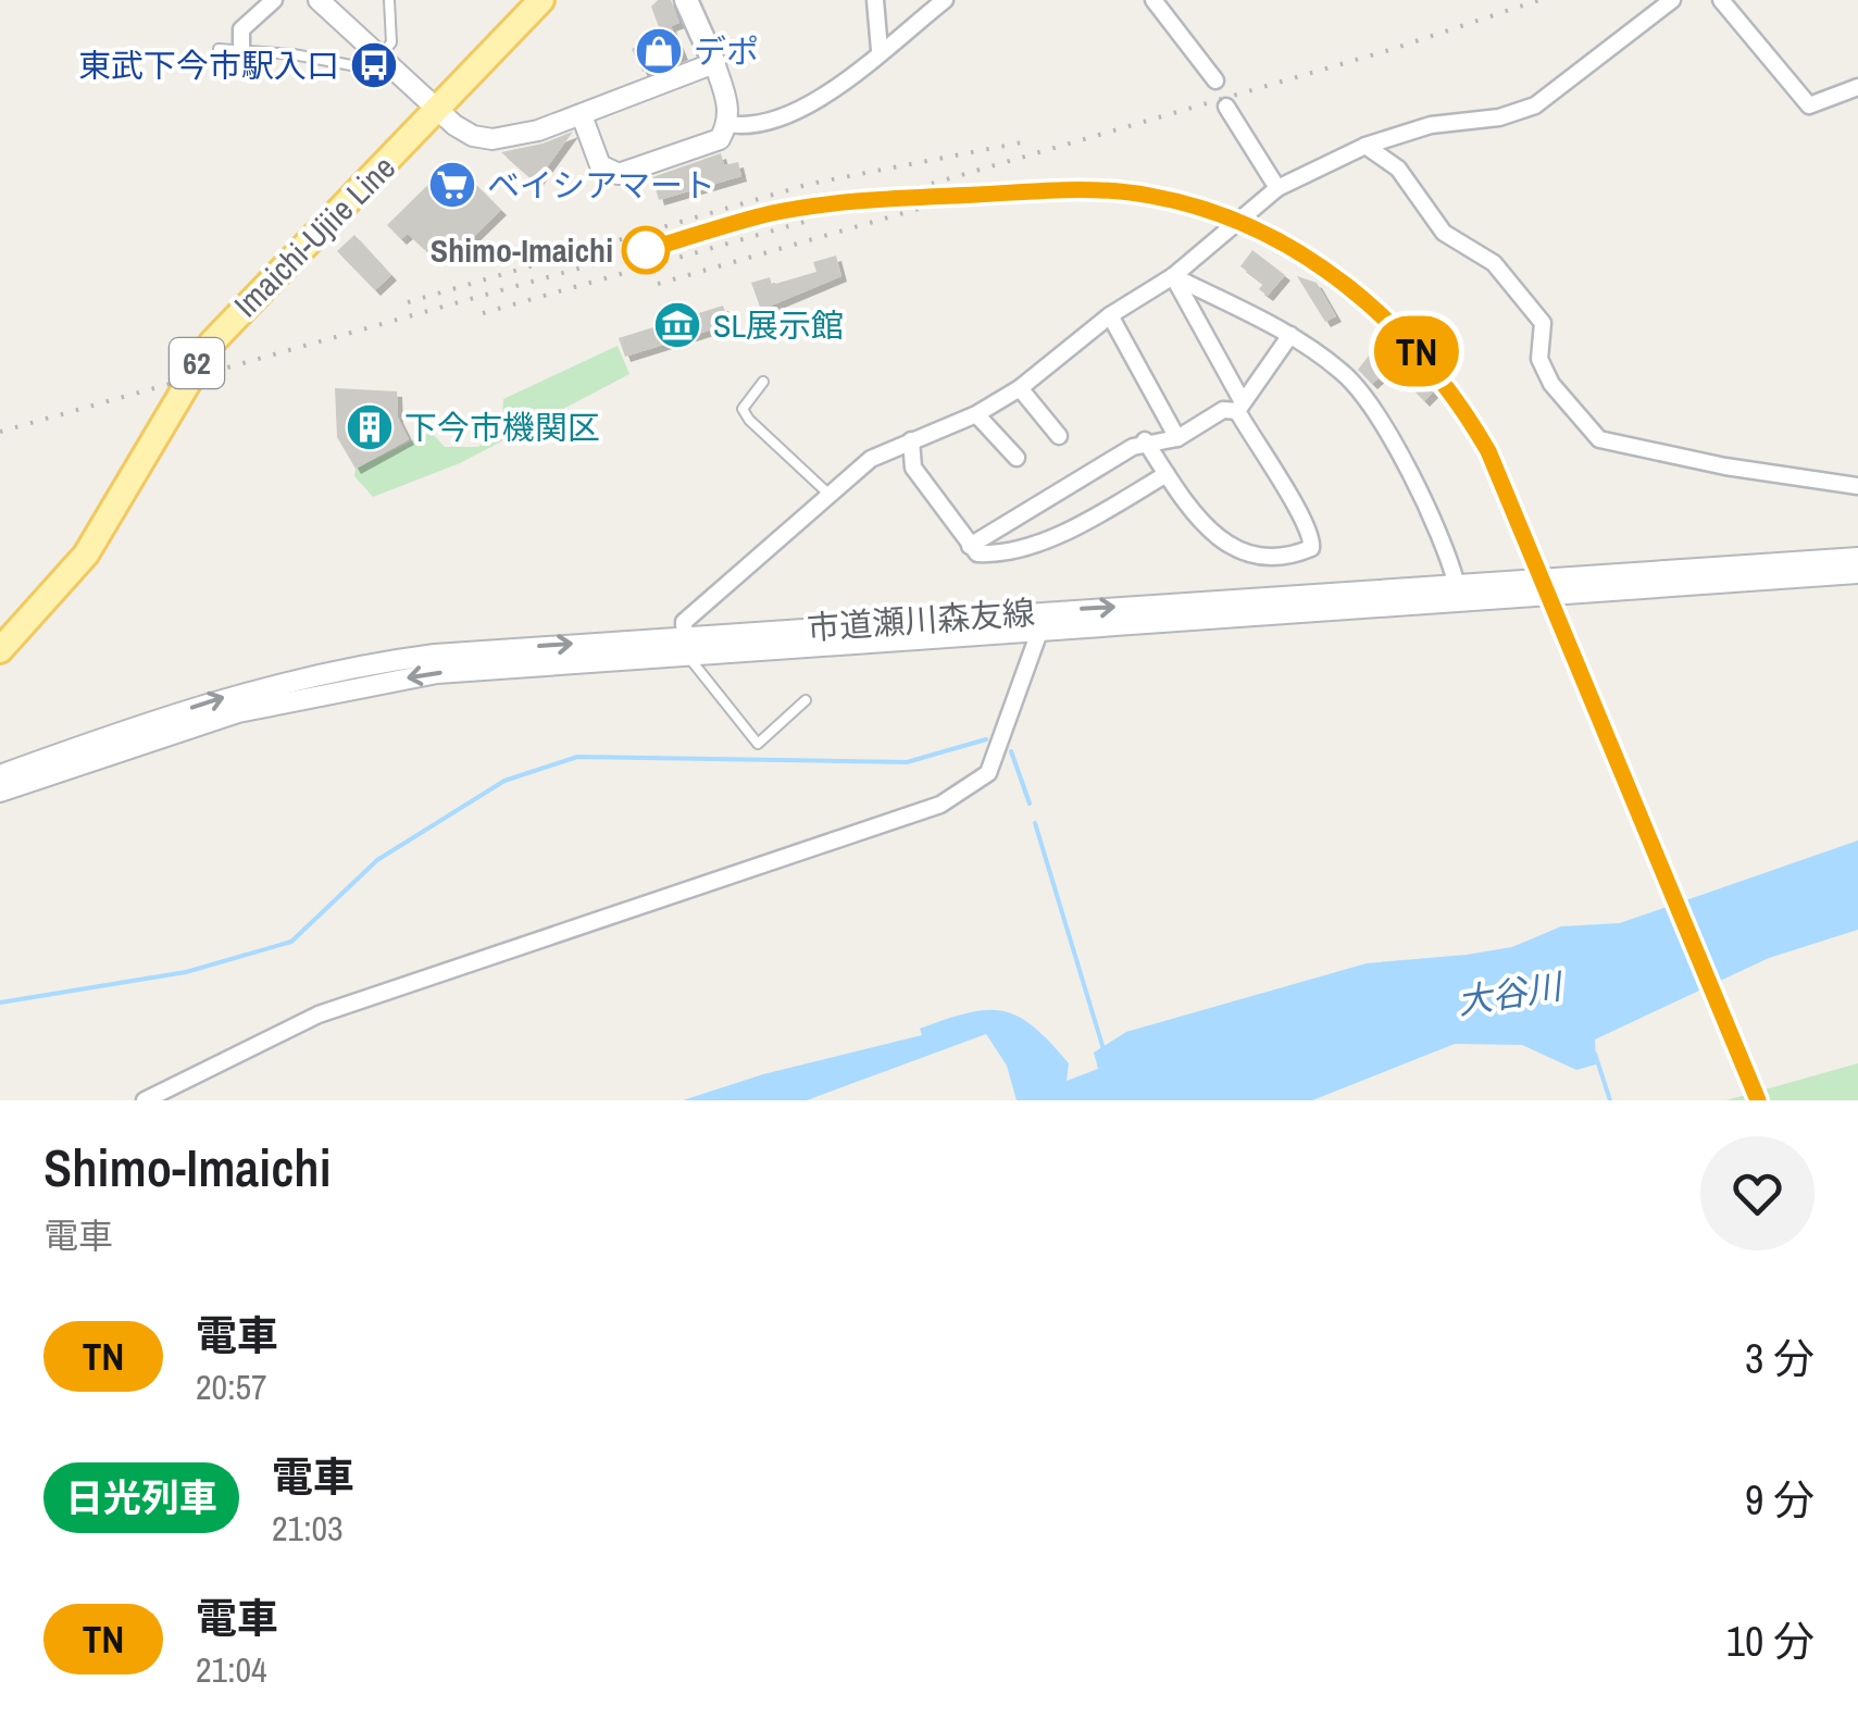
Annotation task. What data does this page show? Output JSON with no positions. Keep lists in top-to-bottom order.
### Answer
{
  "streets": {
    "main road": ["Imaichi-Ujiie Line", "62"],
    "street": ["市道瀬川森友線"]
  },
  "water": ["大谷川"],
  "places": {
    "shop": ["デポ"],
    "bus stop": ["東武下今市駅入口"],
    "supermarket": ["ベイシアマート"],
    "other": ["Shimo-Imaichi"],
    "museum": ["SL展示館"],
    "building": ["下今市機関区"]
  },
  "page": {
    "on_map": "TN",
    "heading": ["Shimo-Imaichi", "電車"],
    "list": [
      {
        "mark": "TN",
        "name": "電車",
        "note": "20:57",
        "value": "3 分"
      },
      {
        "mark": "日光列車",
        "name": "電車",
        "note": "21:03",
        "value": "9 分"
      },
      {
        "mark": "TN",
        "name": "電車",
        "note": "21:04",
        "value": "10 分"
      }
    ]
  }
}
